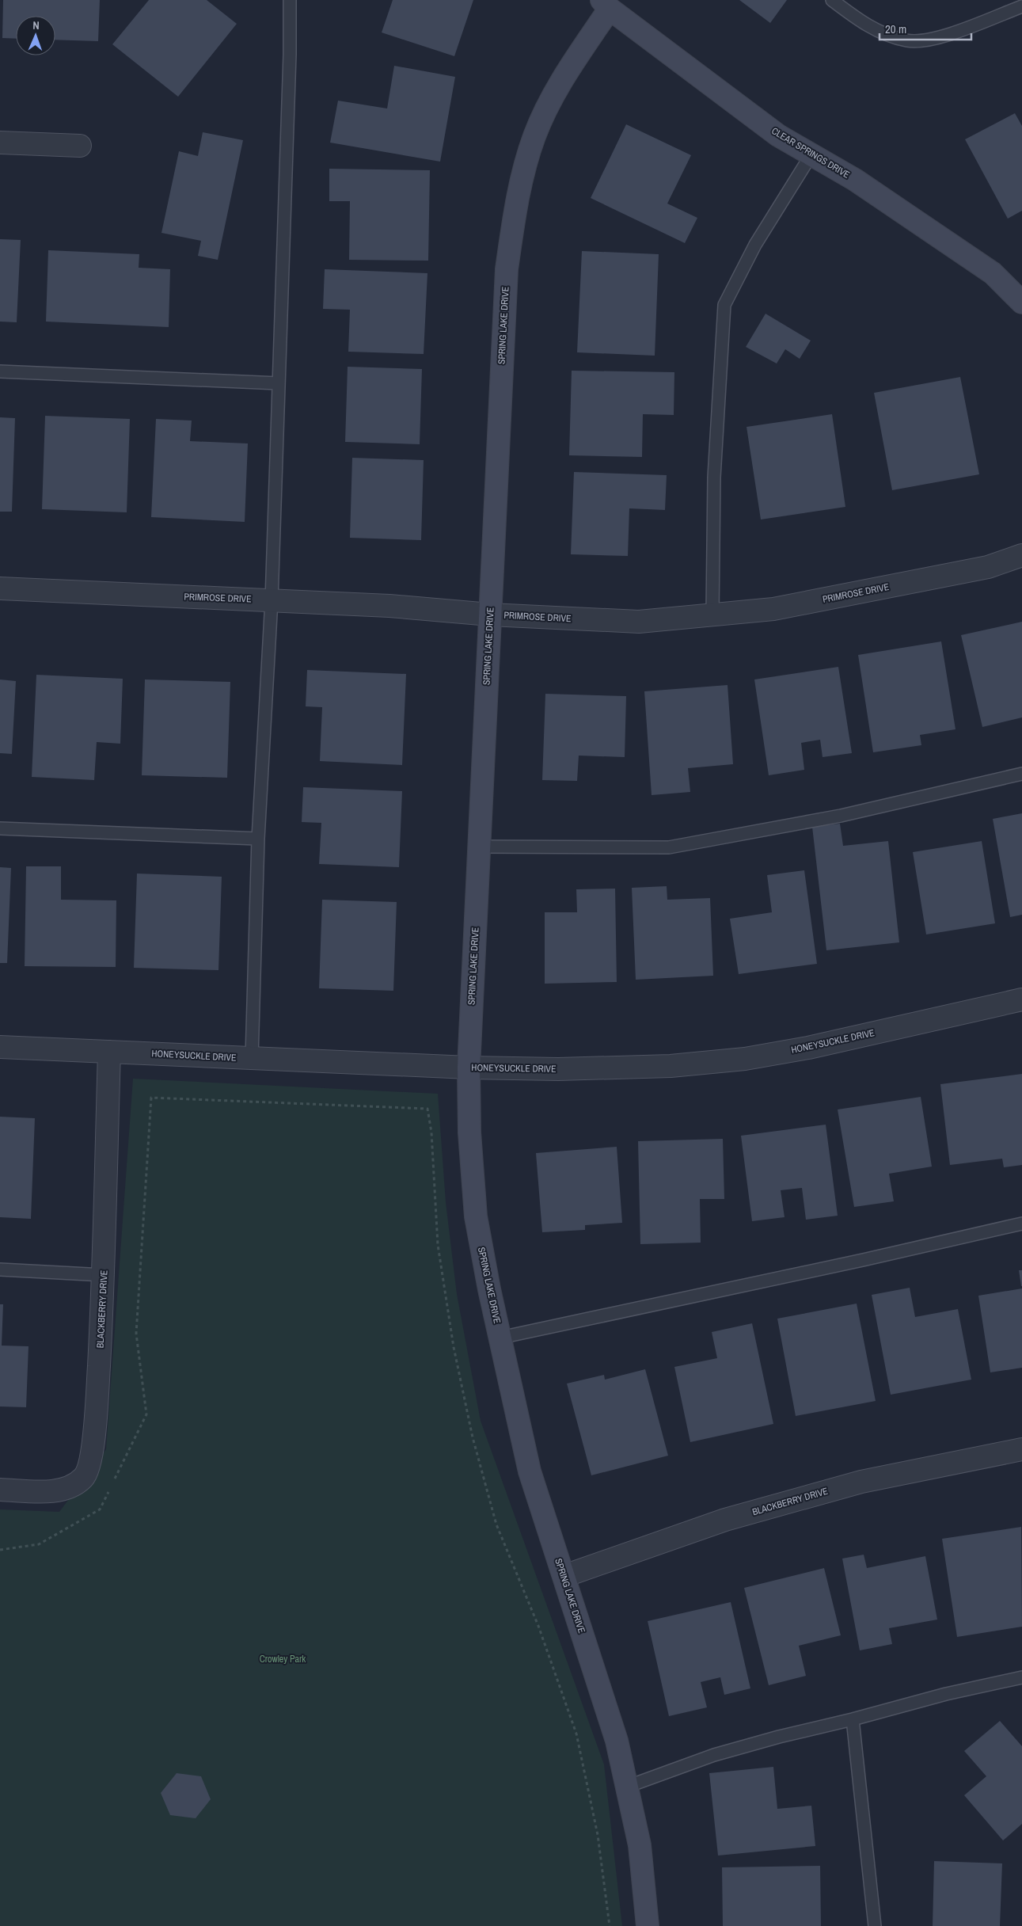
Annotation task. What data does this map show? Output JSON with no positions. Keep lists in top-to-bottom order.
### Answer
{
  "streets": {
    "street": [
      "CLEAR SPRINGS DRIVE",
      "SPRING LAKE DRIVE",
      "PRIMROSE DRIVE",
      "HONEYSUCKLE DRIVE",
      "BLACKBERRY DRIVE"
    ]
  },
  "crossings": [
    ["CLEAR SPRINGS DRIVE", "SPRING LAKE DRIVE"],
    ["SPRING LAKE DRIVE", "PRIMROSE DRIVE"],
    ["SPRING LAKE DRIVE", "HONEYSUCKLE DRIVE"],
    ["SPRING LAKE DRIVE", "BLACKBERRY DRIVE"],
    ["HONEYSUCKLE DRIVE", "BLACKBERRY DRIVE"]
  ],
  "parks": ["Crowley Park"],
  "scale_bar": "20 m",
  "north": "top"
}
